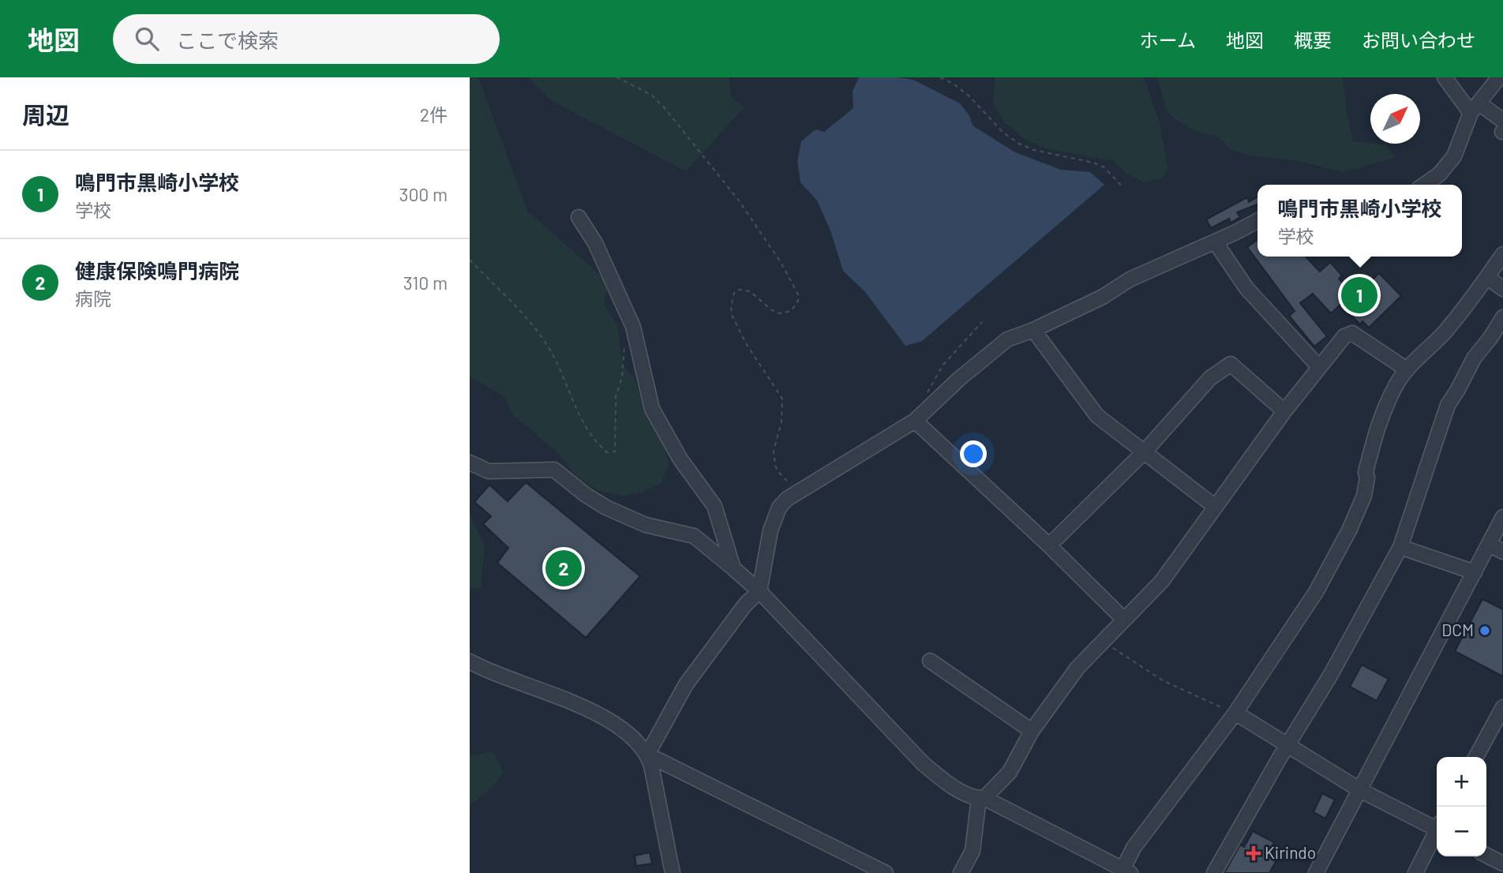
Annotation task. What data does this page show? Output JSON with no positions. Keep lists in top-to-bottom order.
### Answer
{
  "places": {
    "other": ["DCM"],
    "health": ["Kirindo"]
  },
  "north": "top right",
  "page": {
    "header": "地図",
    "search": "ここで検索",
    "nav": [
      "ホーム",
      "地図",
      "概要",
      "お問い合わせ"
    ],
    "heading": ["周辺", "2件"],
    "list": [
      {
        "mark": "1",
        "name": "鳴門市黒崎小学校",
        "note": "学校",
        "value": "300 m"
      },
      {
        "mark": "2",
        "name": "健康保険鳴門病院",
        "note": "病院",
        "value": "310 m"
      }
    ],
    "popup": ["鳴門市黒崎小学校", "学校"],
    "pins": ["1", "2"],
    "map_buttons": ["+", "−"]
  }
}
